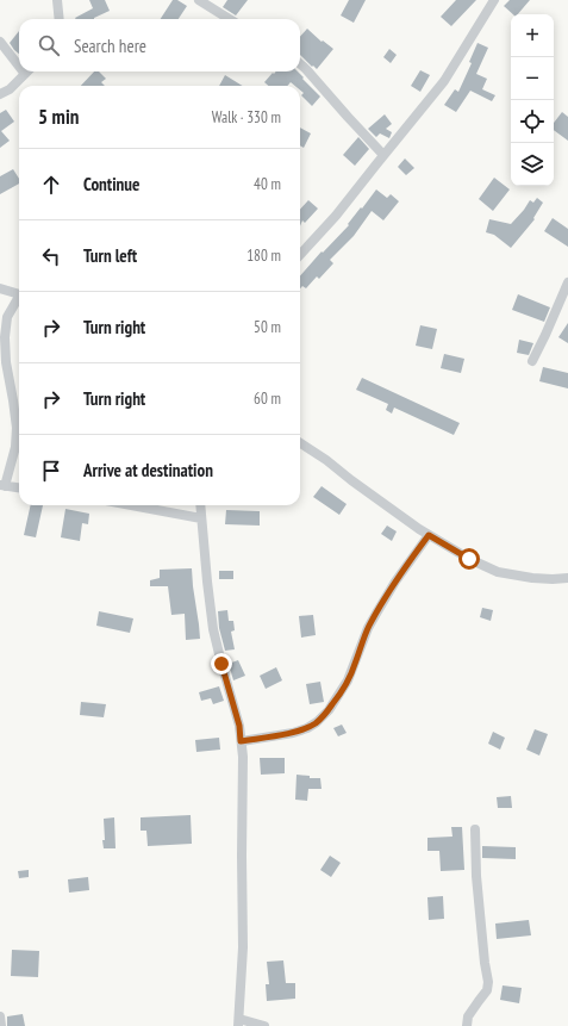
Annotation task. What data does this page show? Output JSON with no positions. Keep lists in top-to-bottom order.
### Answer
{
  "page": {
    "map_buttons": ["+", "−"],
    "search": "Search here",
    "heading": ["5 min", "Walk · 330 m"],
    "list": [
      ["Continue", "40 m"],
      ["Turn left", "180 m"],
      ["Turn right", "50 m"],
      ["Turn right", "60 m"],
      "Arrive at destination"
    ]
  }
}
